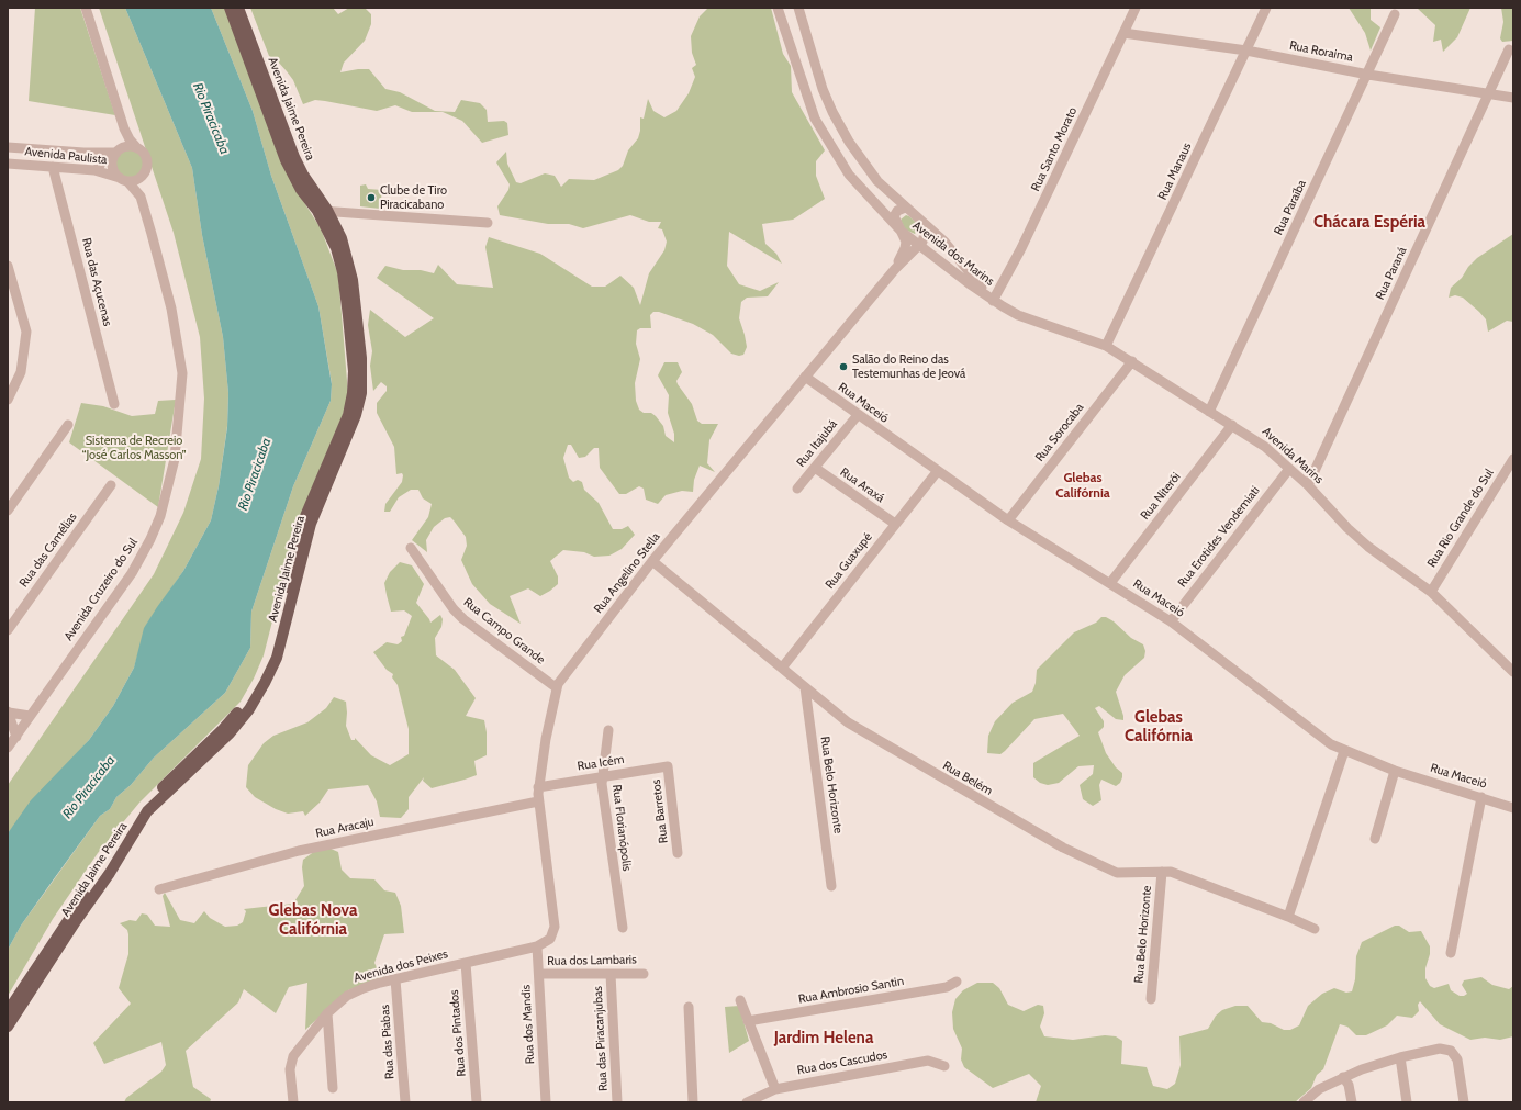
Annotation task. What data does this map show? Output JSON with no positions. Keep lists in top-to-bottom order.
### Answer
{
  "streets": {
    "main road": ["Avenida Jaime Pereira"],
    "street": [
      "Rua Roraima",
      "Rua Santo Morato",
      "Avenida Paulista",
      "Rua Manaus",
      "Rua Paraíba",
      "Avenida dos Marins",
      "Rua Paraná",
      "Rua das Açucenas",
      "Rua Maceió",
      "Rua Sorocaba",
      "Rua Itajubá",
      "Avenida Marins",
      "Rua Araxá",
      "Rua Niterói",
      "Rua Rio Grande do Sul",
      "Rua Erotides Vendemiati",
      "Rua das Camélias",
      "Rua Guaxupé",
      "Rua Angelino Stella",
      "Avenida Cruzeiro do Sul",
      "Rua Campo Grande",
      "Rua Icém",
      "Rua Belém",
      "Rua Belo Horizonte",
      "Rua Barretos",
      "Rua Aracaju",
      "Rua Florianópolis",
      "Rua dos Lambaris",
      "Avenida dos Peixes",
      "Rua Ambrosio Santin",
      "Rua dos Mandis",
      "Rua dos Pintados",
      "Rua das Piracanjubas",
      "Rua das Piabas",
      "Rua dos Cascudos"
    ]
  },
  "crossings": [
    ["Rua Roraima", "Rua Santo Morato"],
    ["Rua Roraima", "Rua Manaus"],
    ["Rua Roraima", "Rua Paraíba"],
    ["Rua Roraima", "Rua Paraná"],
    ["Rua Santo Morato", "Avenida dos Marins"],
    ["Rua Santo Morato", "Avenida Marins"],
    ["Avenida Paulista", "Rua das Açucenas"],
    ["Avenida Paulista", "Avenida Cruzeiro do Sul"],
    ["Rua Manaus", "Avenida Marins"],
    ["Rua Paraíba", "Avenida Marins"],
    ["Avenida dos Marins", "Avenida Marins"],
    ["Rua Paraná", "Avenida Marins"],
    ["Rua Maceió", "Rua Sorocaba"],
    ["Rua Maceió", "Rua Itajubá"],
    ["Rua Maceió", "Rua Niterói"],
    ["Rua Maceió", "Rua Erotides Vendemiati"],
    ["Rua Maceió", "Rua Guaxupé"],
    ["Rua Maceió", "Rua Angelino Stella"],
    ["Rua Sorocaba", "Avenida Marins"],
    ["Rua Itajubá", "Rua Araxá"],
    ["Avenida Marins", "Rua Niterói"],
    ["Avenida Marins", "Rua Rio Grande do Sul"],
    ["Avenida Marins", "Rua Erotides Vendemiati"],
    ["Rua Araxá", "Rua Guaxupé"],
    ["Rua Guaxupé", "Rua Belém"],
    ["Rua Angelino Stella", "Rua Campo Grande"],
    ["Rua Angelino Stella", "Rua Icém"],
    ["Rua Angelino Stella", "Rua Belém"],
    ["Rua Angelino Stella", "Rua Aracaju"],
    ["Rua Angelino Stella", "Avenida dos Peixes"],
    ["Rua Angelino Stella", "Rua dos Mandis"],
    ["Rua Icém", "Rua Barretos"],
    ["Rua Icém", "Rua Florianópolis"],
    ["Rua Belém", "Rua Belo Horizonte"],
    ["Rua dos Lambaris", "Rua dos Mandis"],
    ["Rua dos Lambaris", "Rua das Piracanjubas"],
    ["Avenida dos Peixes", "Rua dos Mandis"],
    ["Avenida dos Peixes", "Rua dos Pintados"],
    ["Avenida dos Peixes", "Rua das Piabas"]
  ],
  "districts": [
    "Chácara Espéria",
    "Glebas Califórnia",
    "Glebas Califórnia",
    "Glebas Nova Califórnia",
    "Jardim Helena"
  ],
  "water": ["Rio Piracicaba"],
  "parks": ["Sistema de Recreio “José Carlos Masson”"],
  "places": ["Clube de Tiro Piracicabano", "Salão do Reino das Testemunhas de Jeová"]
}
